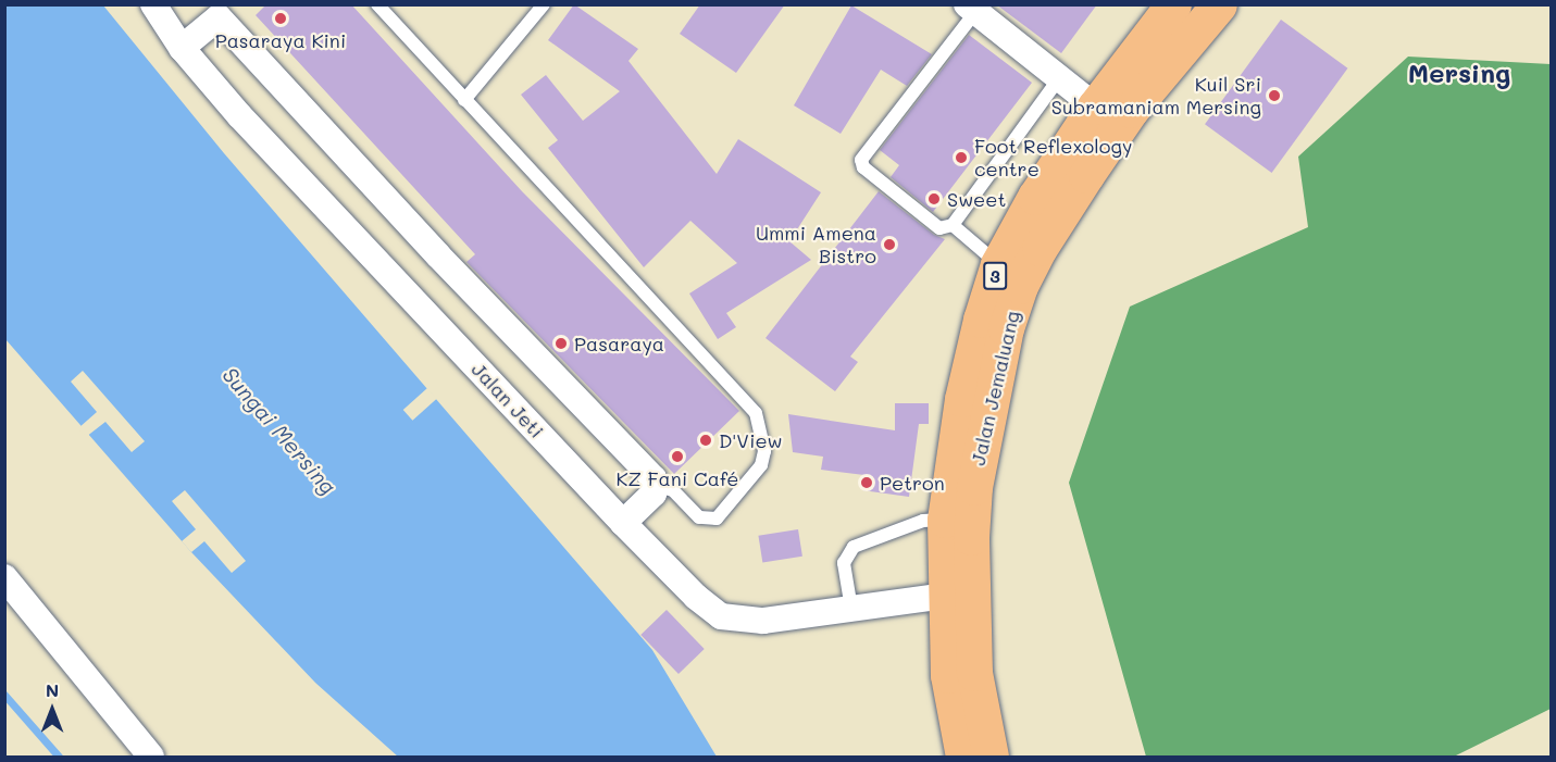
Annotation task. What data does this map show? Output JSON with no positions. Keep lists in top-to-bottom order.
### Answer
{
  "streets": {
    "highway": ["3", "Jalan Jemaluang"],
    "street": ["Jalan Jeti"]
  },
  "crossings": [
    ["Jalan Jemaluang", "Jalan Jeti"]
  ],
  "districts": ["Mersing"],
  "water": ["Sungai Mersing"],
  "places": [
    "Pasaraya Kini",
    "Kuil Sri Subramaniam Mersing",
    "Foot Reflexology centre",
    "Sweet",
    "Ummi Amena Bistro",
    "Pasaraya",
    "D'View",
    "KZ Fani Café",
    "Petron"
  ],
  "north": "top"
}
